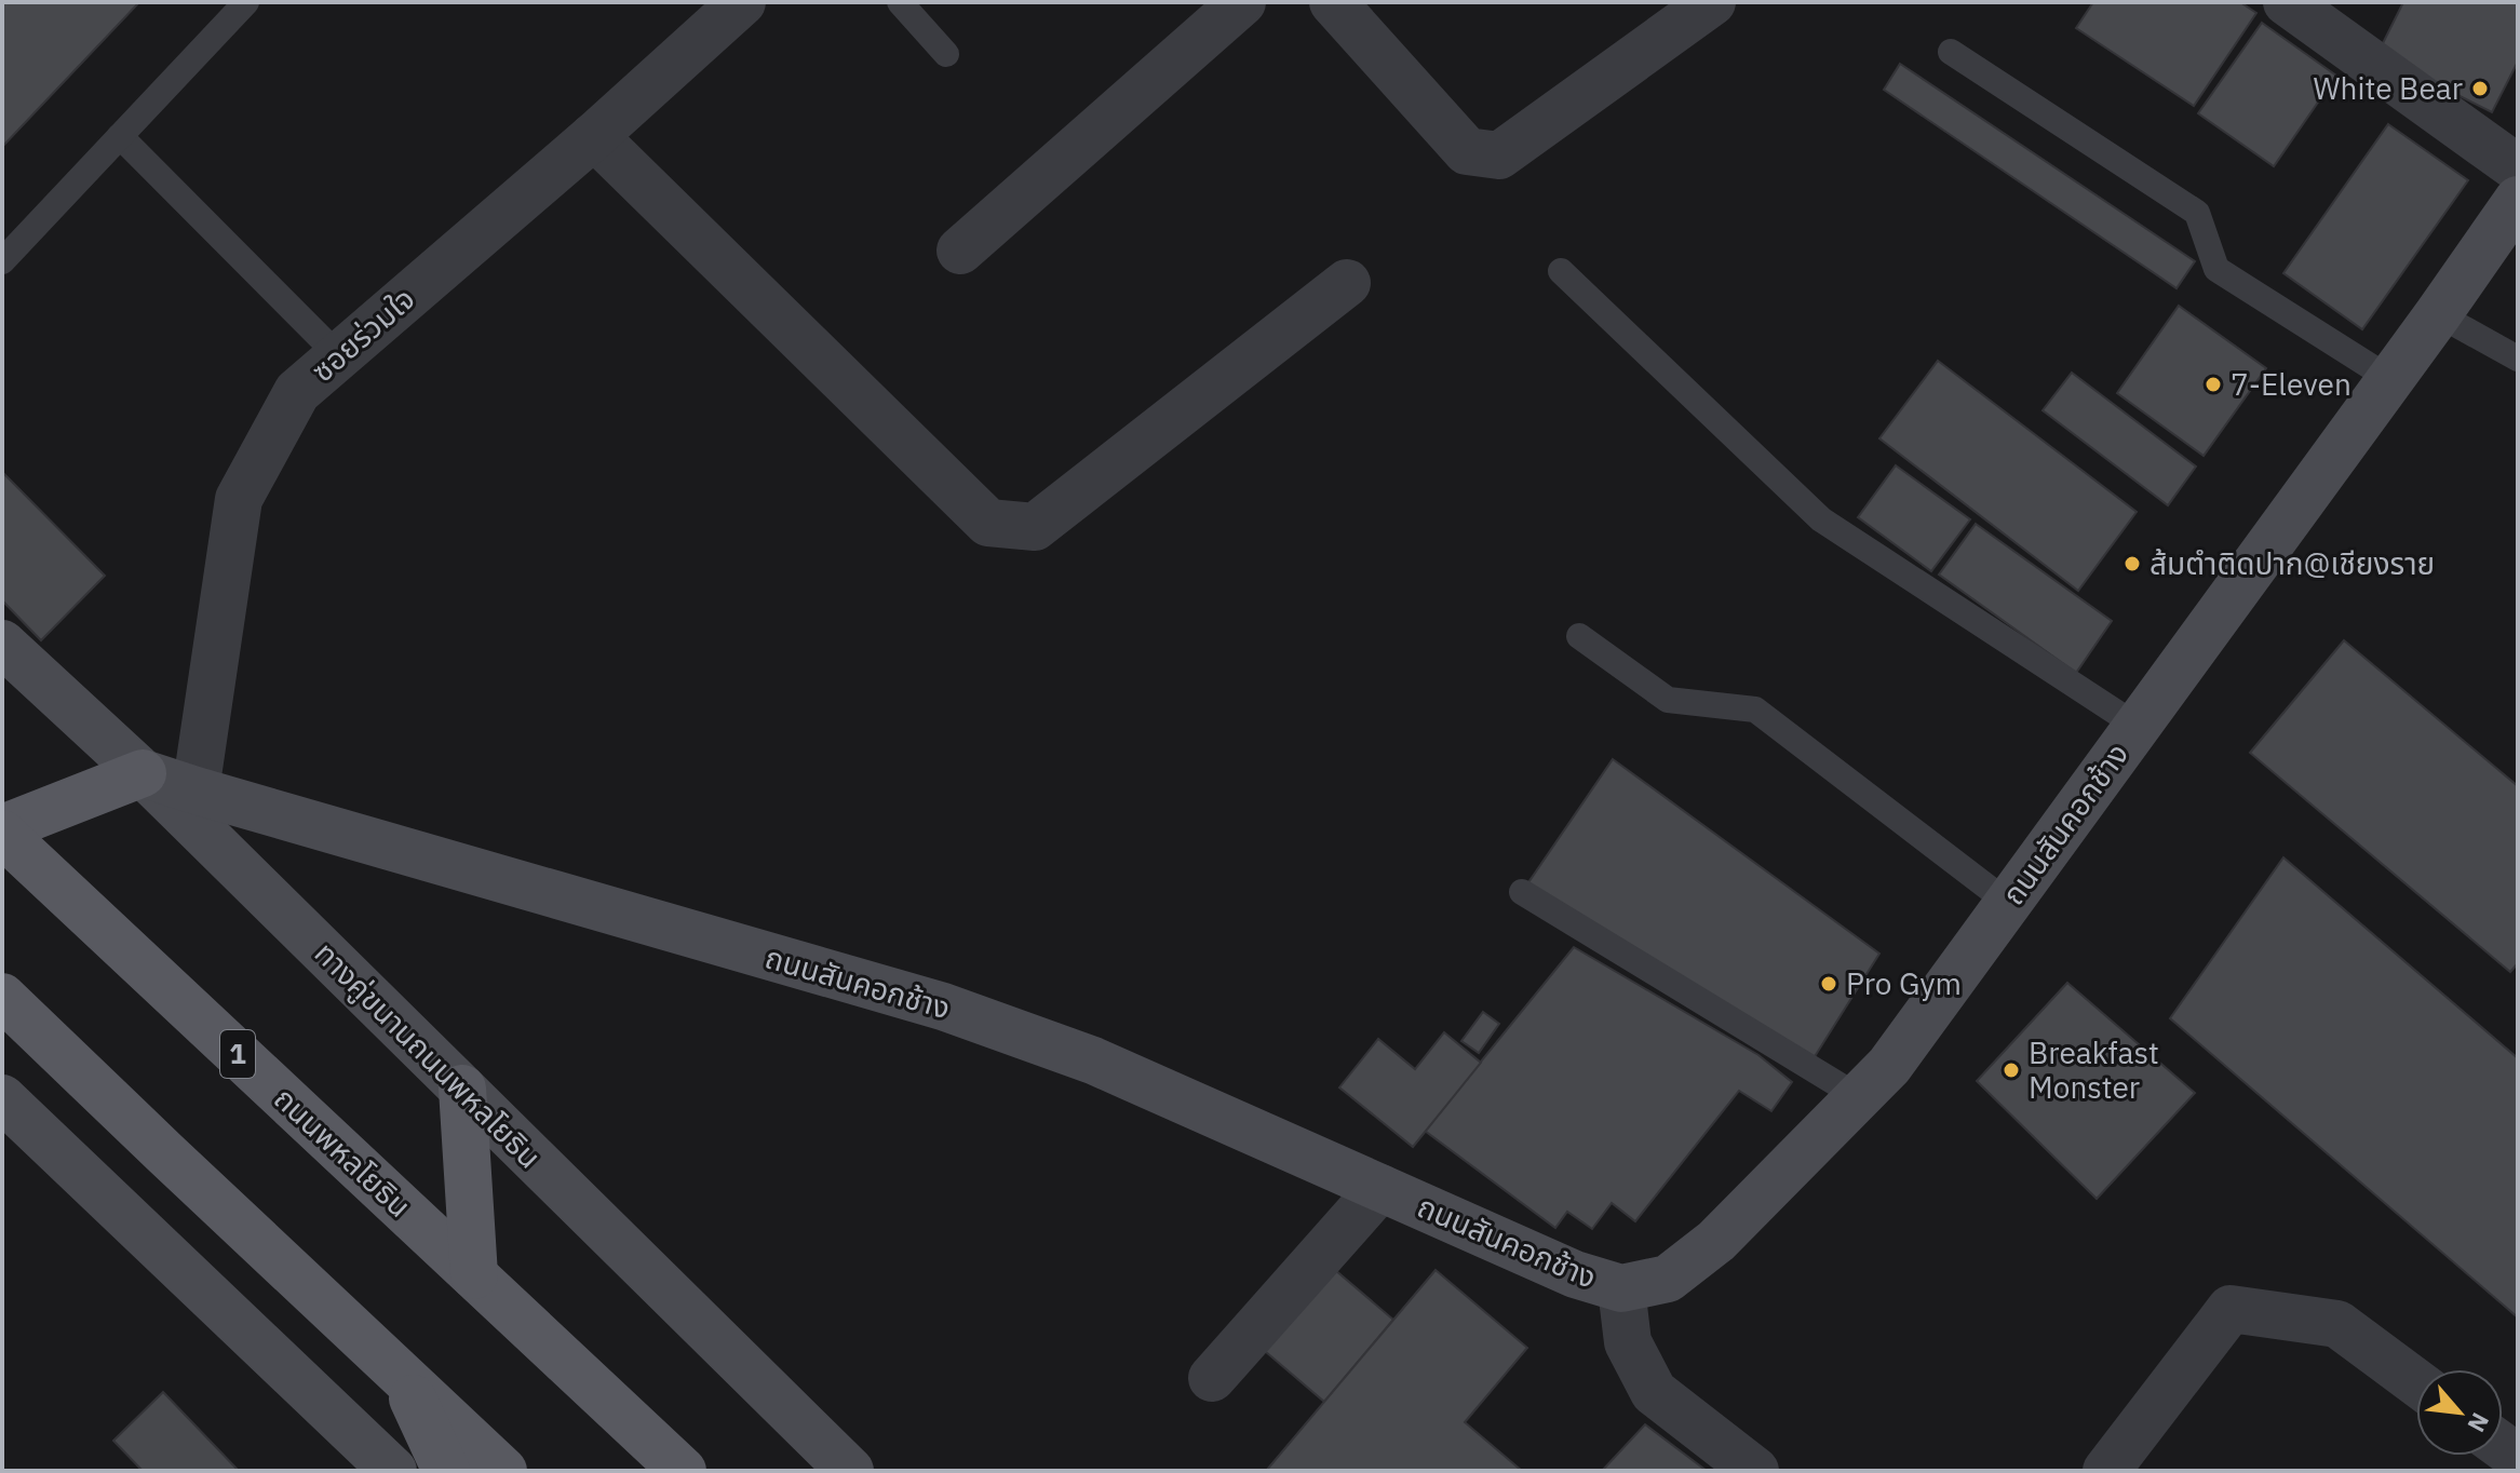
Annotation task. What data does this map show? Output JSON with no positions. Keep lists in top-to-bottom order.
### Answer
{
  "streets": {
    "main road": ["1", "ถนนพหลโยธิน"],
    "street": ["ซอยร่วมใจ", "ถนนสันคอกช้าง", "ทางคู่ขนานถนนพหลโยธิน"]
  },
  "crossings": [
    ["ซอยร่วมใจ", "ถนนสันคอกช้าง"],
    ["ถนนสันคอกช้าง", "ทางคู่ขนานถนนพหลโยธิน"]
  ],
  "places": [
    "White Bear",
    "7-Eleven",
    "ส้มตำติดปาก@เชียงราย",
    "Pro Gym",
    "Breakfast Monster"
  ],
  "north": "bottom right"
}
